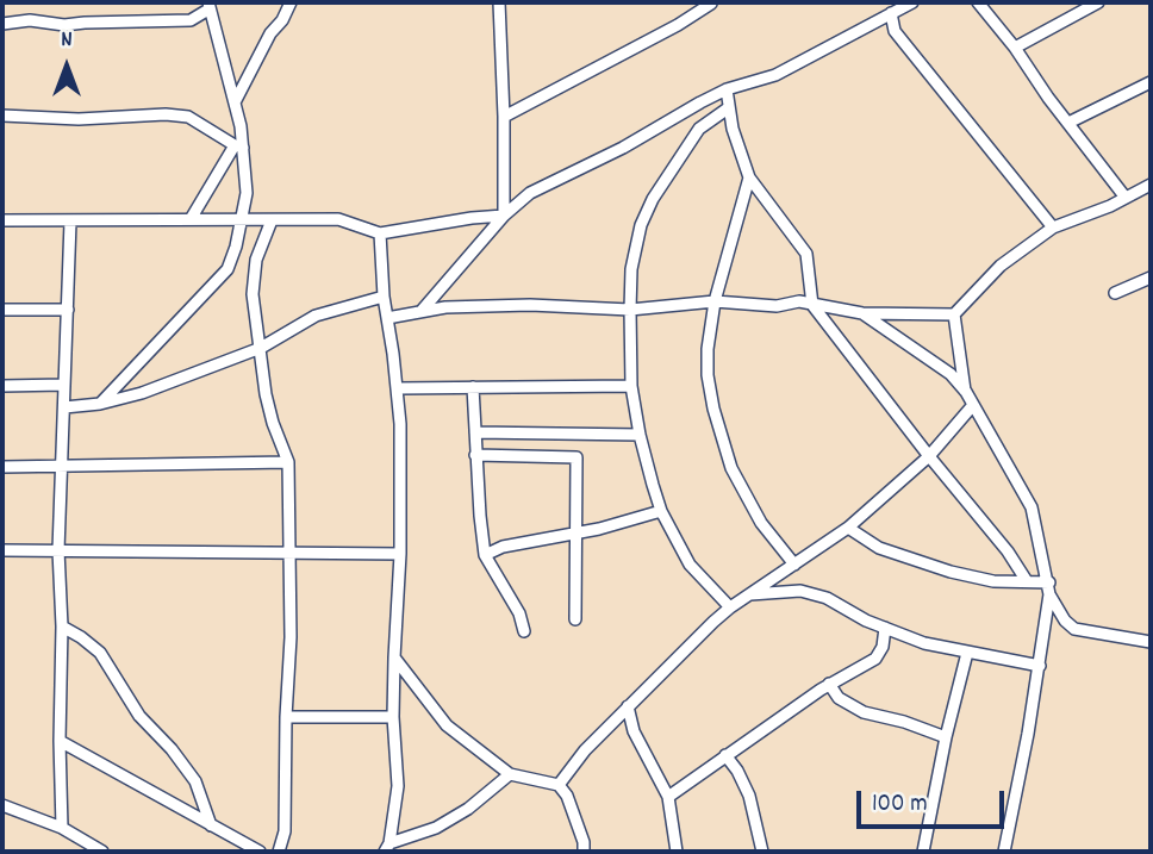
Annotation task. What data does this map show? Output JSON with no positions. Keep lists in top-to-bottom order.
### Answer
{
  "scale_bar": "100 m",
  "north": "top"
}
